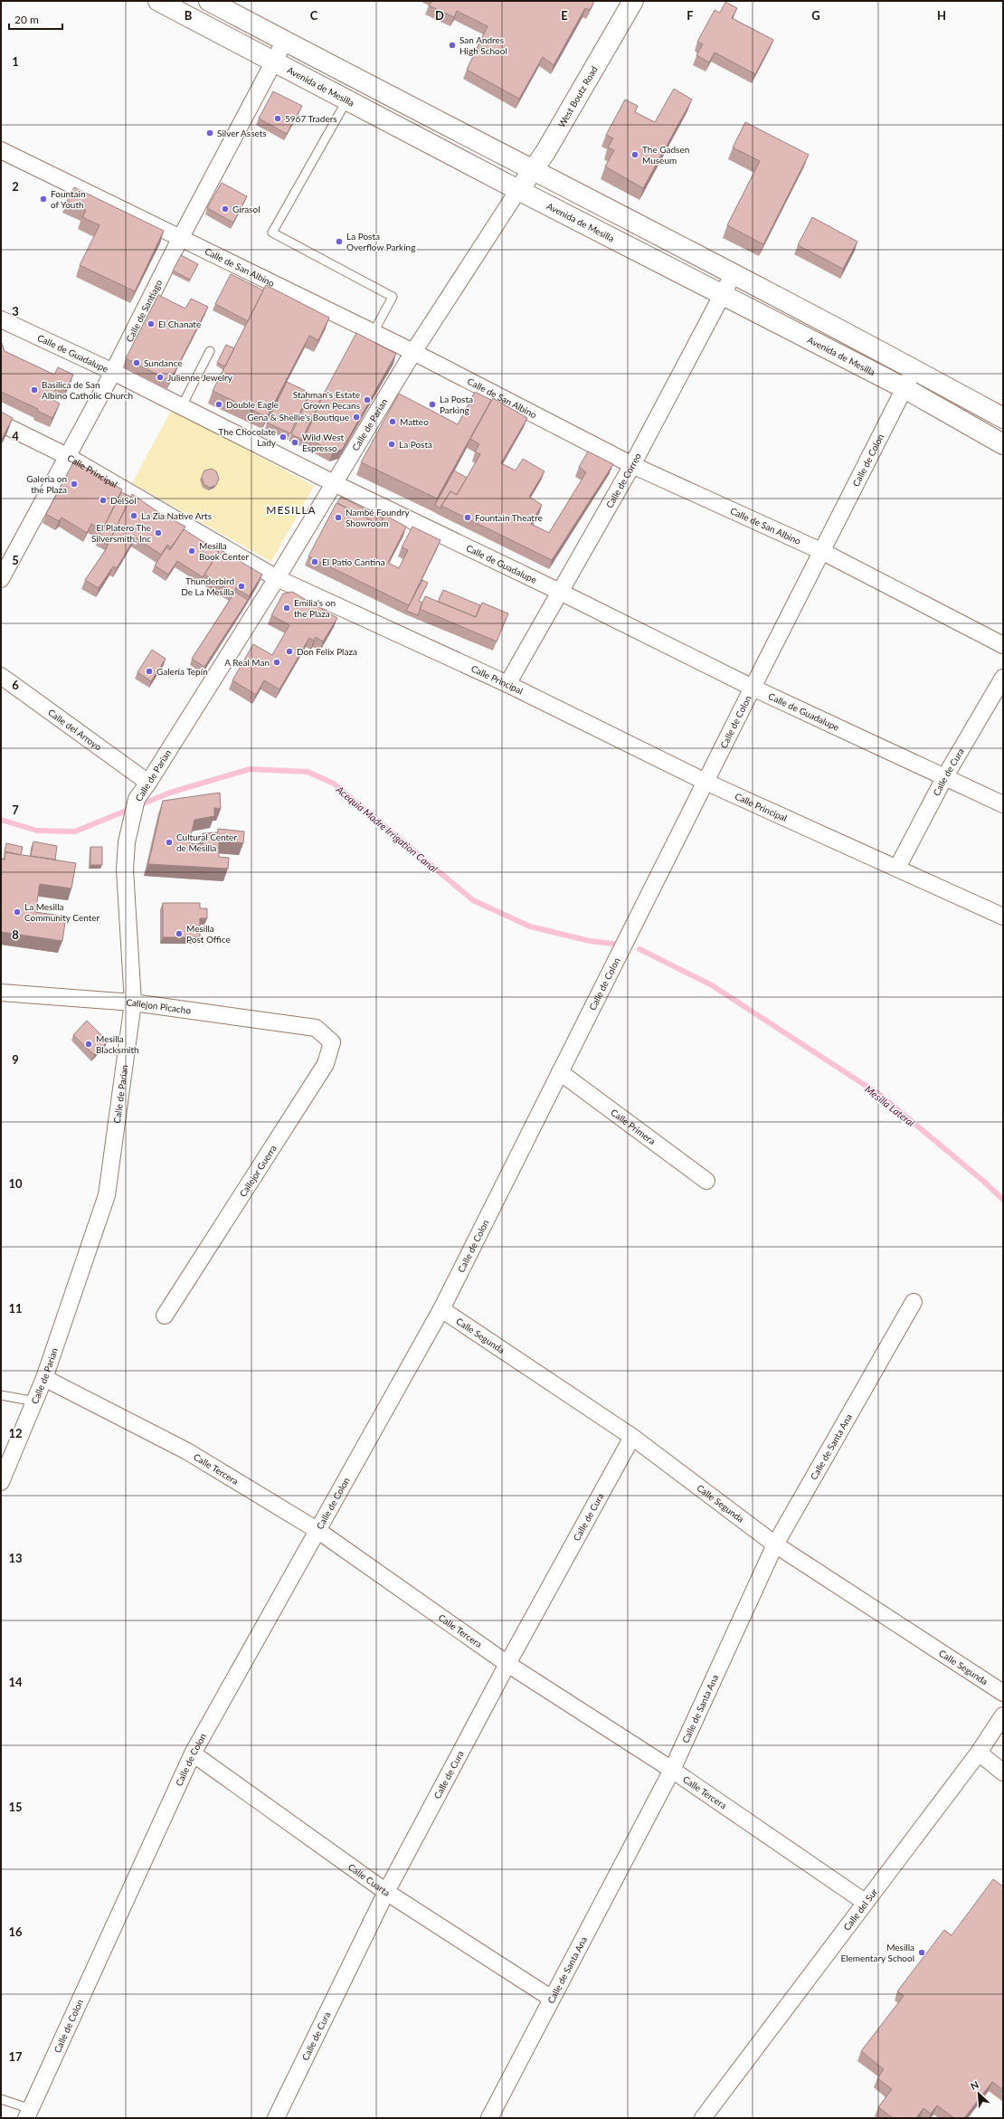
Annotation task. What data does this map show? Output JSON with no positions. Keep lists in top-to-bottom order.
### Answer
{
  "streets": {
    "main road": ["Avenida de Mesilla", "West Boutz Road"],
    "street": [
      "Calle de San Albino",
      "Calle de Santiago",
      "Calle de Guadalupe",
      "Calle de Parian",
      "Calle de Colon",
      "Calle Principal",
      "Calle de Correo",
      "Calle del Arroyo",
      "Calle de Cura",
      "Callejon Picacho",
      "Calle Primera",
      "Callejor Guerra",
      "Calle Segunda",
      "Calle de Santa Ana",
      "Calle Tercera",
      "Calle Cuarta",
      "Calle del Sur"
    ]
  },
  "crossings": [
    ["Avenida de Mesilla", "West Boutz Road"],
    ["Avenida de Mesilla", "Calle de Santiago"],
    ["Avenida de Mesilla", "Calle de Parian"],
    ["Avenida de Mesilla", "Calle de Colon"],
    ["Avenida de Mesilla", "Calle de Correo"],
    ["West Boutz Road", "Calle de Parian"],
    ["Calle de San Albino", "Calle de Santiago"],
    ["Calle de San Albino", "Calle de Parian"],
    ["Calle de San Albino", "Calle de Colon"],
    ["Calle de San Albino", "Calle de Correo"],
    ["Calle de Santiago", "Calle de Guadalupe"],
    ["Calle de Santiago", "Calle Principal"],
    ["Calle de Guadalupe", "Calle de Parian"],
    ["Calle de Guadalupe", "Calle de Colon"],
    ["Calle de Guadalupe", "Calle de Correo"],
    ["Calle de Guadalupe", "Calle de Cura"],
    ["Calle de Parian", "Calle Principal"],
    ["Calle de Parian", "Calle del Arroyo"],
    ["Calle de Parian", "Callejon Picacho"],
    ["Calle de Parian", "Calle Tercera"],
    ["Calle de Colon", "Calle Principal"],
    ["Calle de Colon", "Calle Primera"],
    ["Calle de Colon", "Calle Segunda"],
    ["Calle de Colon", "Calle Tercera"],
    ["Calle de Colon", "Calle Cuarta"],
    ["Calle Principal", "Calle de Correo"],
    ["Calle Principal", "Calle de Cura"],
    ["Calle de Cura", "Calle Segunda"],
    ["Calle de Cura", "Calle Tercera"],
    ["Calle de Cura", "Calle Cuarta"],
    ["Callejon Picacho", "Callejor Guerra"],
    ["Calle Segunda", "Calle de Santa Ana"],
    ["Calle de Santa Ana", "Calle Tercera"],
    ["Calle de Santa Ana", "Calle Cuarta"],
    ["Calle Tercera", "Calle del Sur"]
  ],
  "districts": ["MESILLA"],
  "water": ["Acequia Madre Irrigation Canal", "Mesilla Lateral"],
  "places": [
    "San Andres High School",
    "5967 Traders",
    "Silver Assets",
    "The Gadsen Museum",
    "Fountain of Youth",
    "Girasol",
    "La Posta Overflow Parking",
    "El Chanate",
    "Sundance",
    "Julienne Jewelry",
    "Basilica de San Albino Catholic Church",
    "Stahman's Estate Grown Pecans",
    "Double Eagle",
    "La Posta Parking",
    "Gena & Shellie's Boutique",
    "Matteo",
    "The Chocolate Lady",
    "Wild West Espresso",
    "La Posta",
    "Galeria on the Plaza",
    "DelSol",
    "La Zia Native Arts",
    "Nambé Foundry Showroom",
    "Fountain Theatre",
    "El Platero The Silversmith, Inc",
    "Mesilla Book Center",
    "El Patio Cantina",
    "Thunderbird De La Mesilla",
    "Emilia's on the Plaza",
    "Don Felix Plaza",
    "A Real Man",
    "Galería Tepín",
    "Cultural Center de Mesilla",
    "La Mesilla Community Center",
    "Mesilla Post Office",
    "Mesilla Blacksmith",
    "Mesilla Elementary School"
  ],
  "scale_bar": "20 m",
  "north": "top left",
  "grid": {
    "columns": [
      "B",
      "C",
      "D",
      "E",
      "F",
      "G",
      "H"
    ],
    "rows": [
      "1",
      "2",
      "3",
      "4",
      "5",
      "6",
      "7",
      "8",
      "9",
      "10",
      "11",
      "12",
      "13",
      "14",
      "15",
      "16",
      "17"
    ]
  }
}
